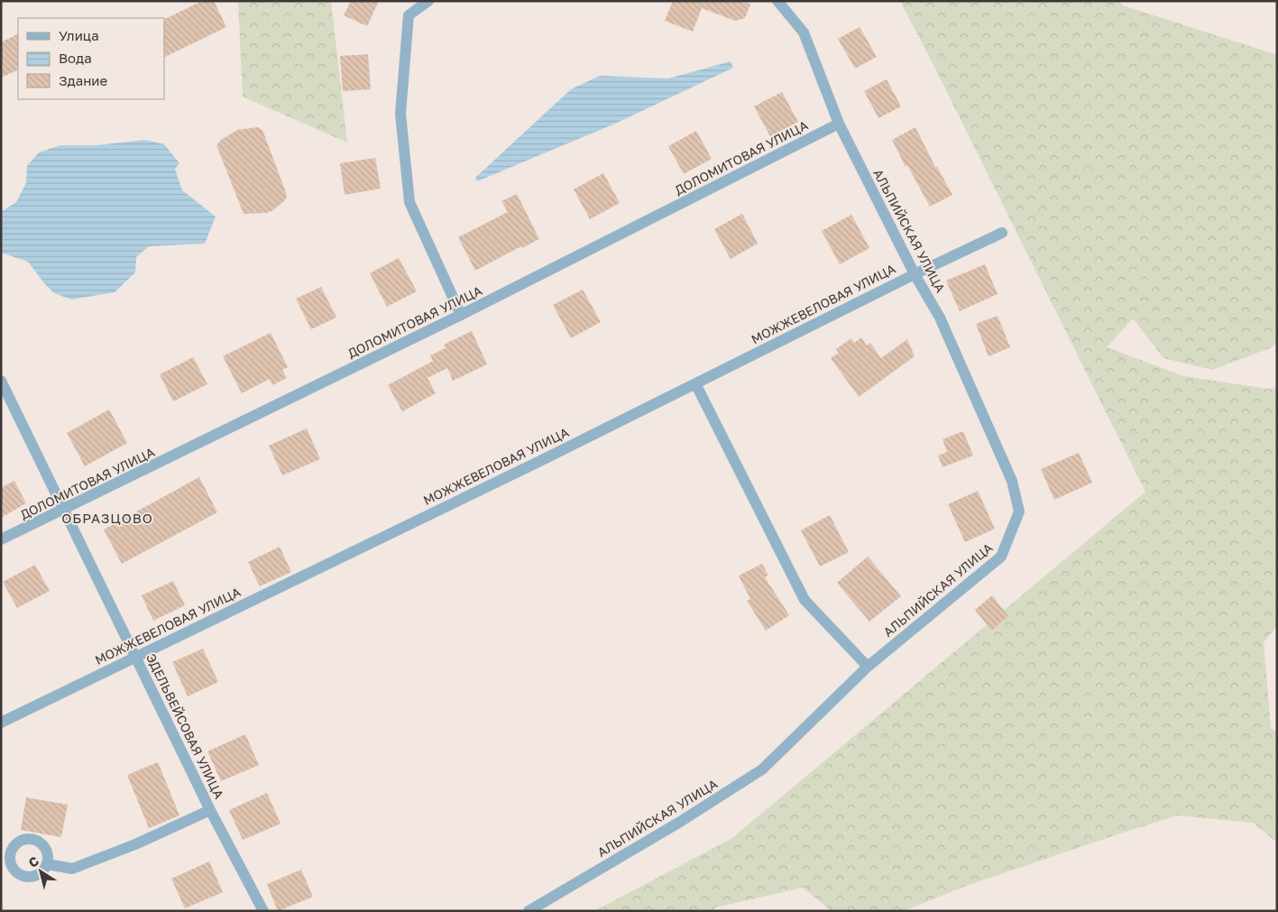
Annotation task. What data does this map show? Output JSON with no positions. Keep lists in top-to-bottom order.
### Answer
{
  "streets": {
    "street": [
      "ДОЛОМИТОВАЯ УЛИЦА",
      "АЛЬПИЙСКАЯ УЛИЦА",
      "МОЖЖЕВЕЛОВАЯ УЛИЦА",
      "ЭДЕЛЬВЕЙСОВАЯ УЛИЦА"
    ]
  },
  "crossings": [
    ["ДОЛОМИТОВАЯ УЛИЦА", "АЛЬПИЙСКАЯ УЛИЦА"],
    ["ДОЛОМИТОВАЯ УЛИЦА", "ЭДЕЛЬВЕЙСОВАЯ УЛИЦА"],
    ["АЛЬПИЙСКАЯ УЛИЦА", "МОЖЖЕВЕЛОВАЯ УЛИЦА"],
    ["МОЖЖЕВЕЛОВАЯ УЛИЦА", "ЭДЕЛЬВЕЙСОВАЯ УЛИЦА"]
  ],
  "districts": ["ОБРАЗЦОВО"],
  "legend": ["Улица", "Вода", "Здание"],
  "north": "top left"
}
